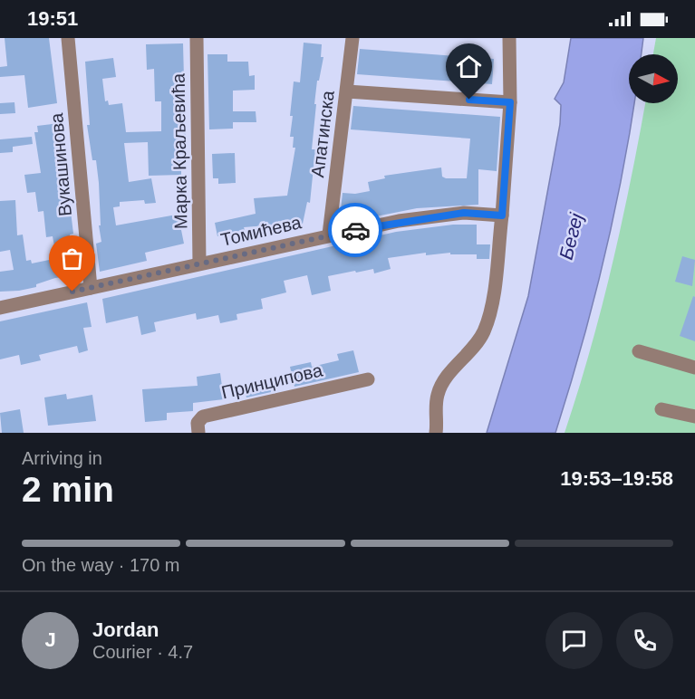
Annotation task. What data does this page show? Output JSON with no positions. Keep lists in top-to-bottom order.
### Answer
{
  "streets": {
    "street": [
      "Апатинска",
      "Марка Краљевића",
      "Вукашинова",
      "Томићева",
      "Принципова"
    ]
  },
  "crossings": [
    ["Апатинска", "Томићева"],
    ["Марка Краљевића", "Томићева"],
    ["Вукашинова", "Томићева"]
  ],
  "water": ["Бегеј"],
  "north": "right",
  "page": {
    "status": "19:51",
    "heading": ["2 min", "Arriving in", "19:53–19:58"],
    "panel": ["Jordan", "Courier · 4.7"],
    "bar": "On the way · 170 m",
    "round": "J"
  }
}
